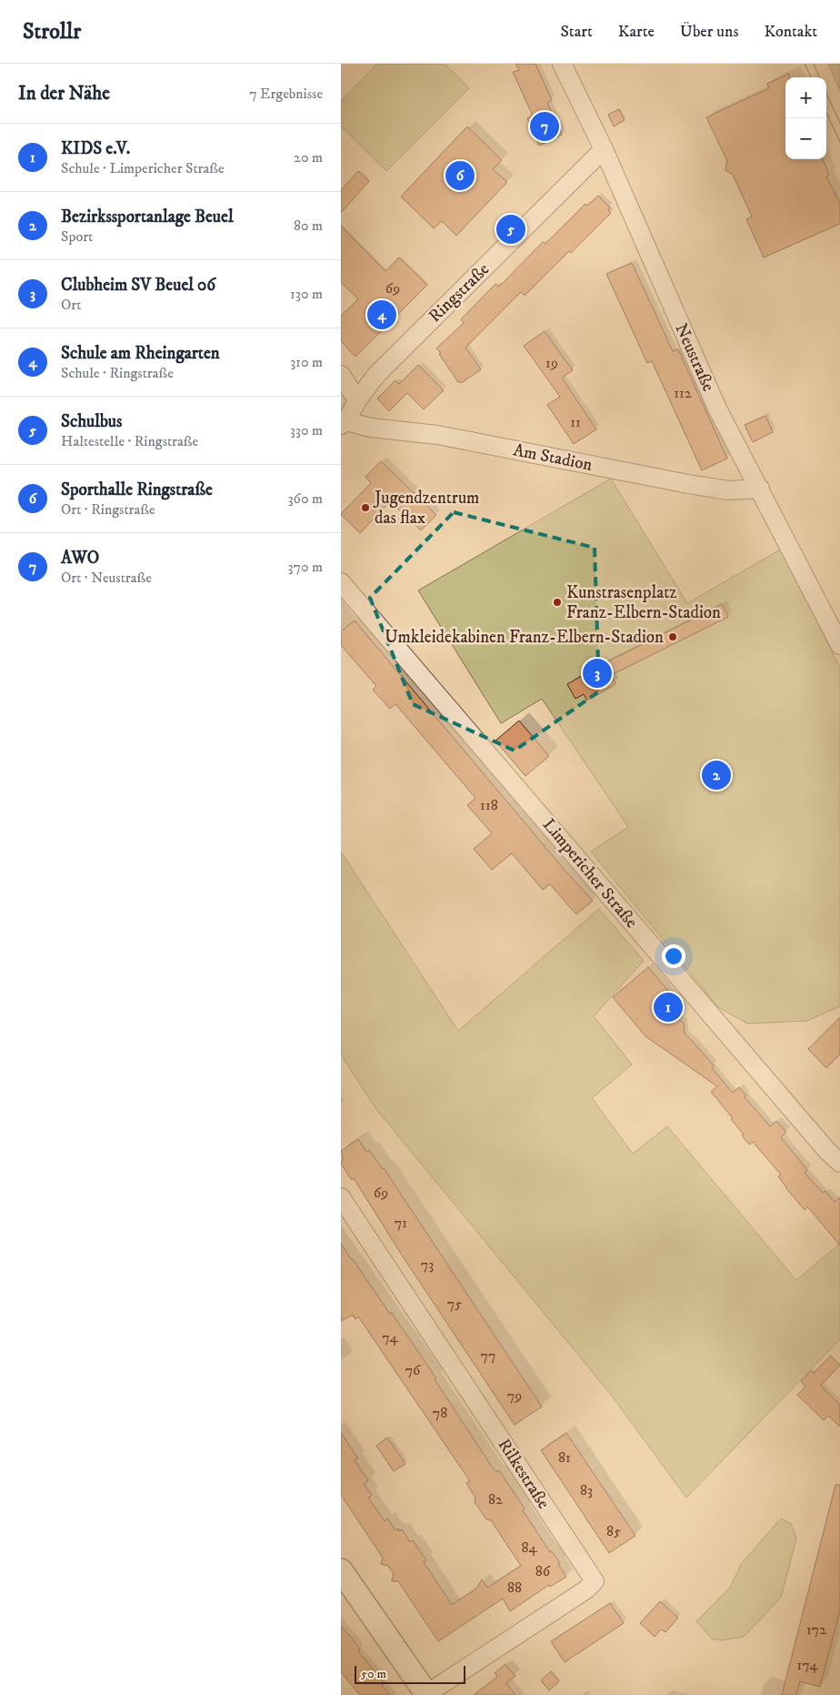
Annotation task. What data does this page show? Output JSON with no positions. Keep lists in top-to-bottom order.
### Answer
{
  "streets": {
    "street": [
      "Ringstraße",
      "Neustraße",
      "Am Stadion",
      "Limpericher Straße",
      "Rilkestraße"
    ]
  },
  "crossings": [
    ["Ringstraße", "Neustraße"],
    ["Ringstraße", "Am Stadion"],
    ["Neustraße", "Am Stadion"]
  ],
  "places": ["Jugendzentrum das flax", "Kunstrasenplatz Franz-Elbern-Stadion", "Umkleidekabinen Franz-Elbern-Stadion"],
  "house_numbers": [
    "69",
    "19",
    "112",
    "11",
    "118",
    "69",
    "71",
    "73",
    "75",
    "74",
    "77",
    "76",
    "79",
    "78",
    "81",
    "83",
    "82",
    "85",
    "84",
    "86",
    "88",
    "172",
    "174"
  ],
  "scale_bar": "50 m",
  "page": {
    "header": "Strollr",
    "nav": [
      "Start",
      "Karte",
      "Über uns",
      "Kontakt"
    ],
    "heading": ["In der Nähe", "7 Ergebnisse"],
    "map_buttons": ["+", "−"],
    "pins": [
      "7",
      "6",
      "5",
      "4",
      "3",
      "2",
      "1"
    ],
    "list": [
      {
        "mark": "1",
        "name": "KIDS e.V.",
        "note": "Schule · Limpericher Straße",
        "value": "20 m"
      },
      {
        "mark": "2",
        "name": "Bezirkssportanlage Beuel",
        "note": "Sport",
        "value": "80 m"
      },
      {
        "mark": "3",
        "name": "Clubheim SV Beuel 06",
        "note": "Ort",
        "value": "130 m"
      },
      {
        "mark": "4",
        "name": "Schule am Rheingarten",
        "note": "Schule · Ringstraße",
        "value": "310 m"
      },
      {
        "mark": "5",
        "name": "Schulbus",
        "note": "Haltestelle · Ringstraße",
        "value": "330 m"
      },
      {
        "mark": "6",
        "name": "Sporthalle Ringstraße",
        "note": "Ort · Ringstraße",
        "value": "360 m"
      },
      {
        "mark": "7",
        "name": "AWO",
        "note": "Ort · Neustraße",
        "value": "370 m"
      }
    ],
    "scale": "50 m"
  }
}
